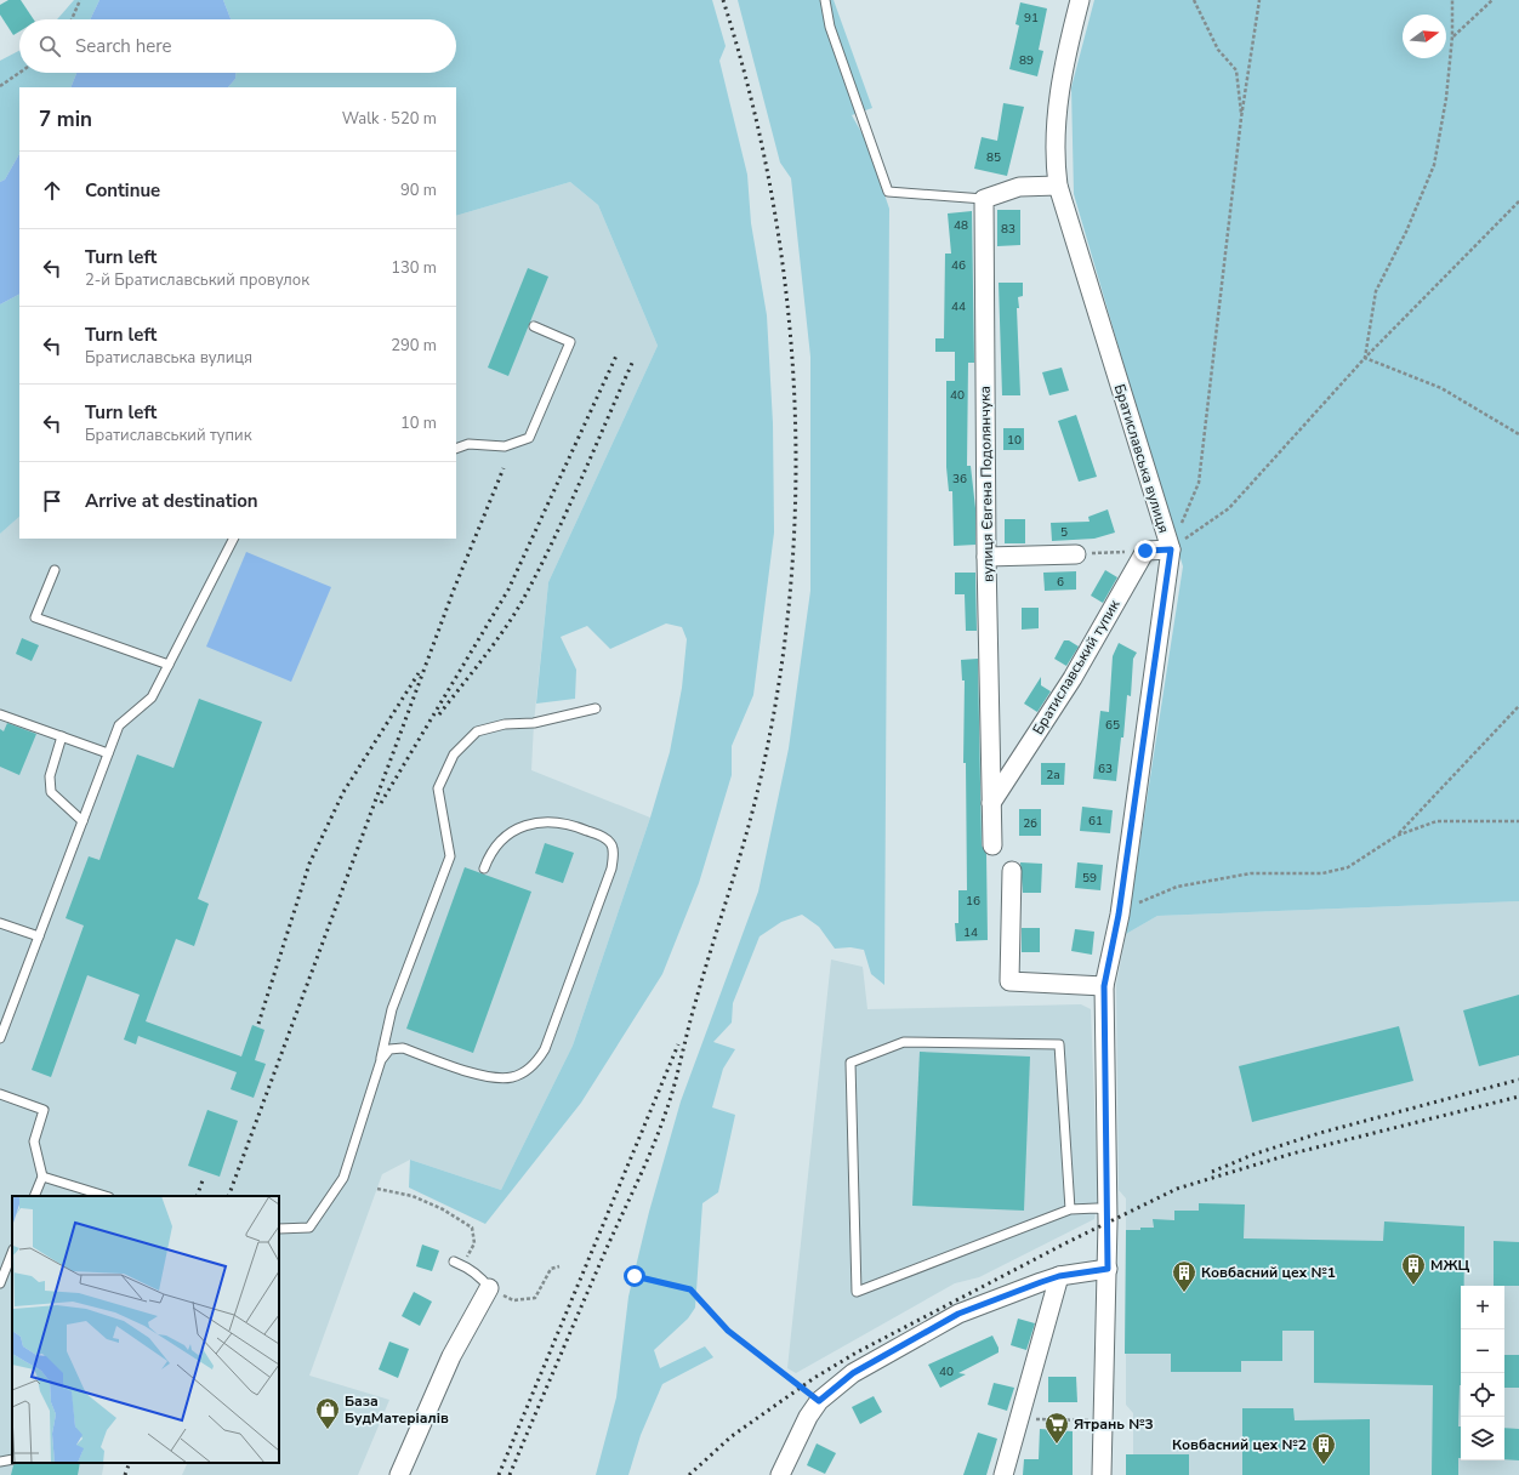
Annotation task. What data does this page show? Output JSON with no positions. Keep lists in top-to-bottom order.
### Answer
{
  "streets": {
    "street": ["Братиславська вулиця", "вулиця Євгена Подолянчука", "Братиславський тупик"]
  },
  "crossings": [
    ["вулиця Євгена Подолянчука", "Братиславський тупик"]
  ],
  "places": {
    "building": ["МЖЦ", "Ковбасний цех №1", "Ковбасний цех №2"],
    "shop": ["База БудМатеріалів"],
    "supermarket": ["Ятрань №3"]
  },
  "house_numbers": [
    "91",
    "89",
    "85",
    "48",
    "83",
    "46",
    "44",
    "40",
    "10",
    "36",
    "5",
    "6",
    "65",
    "63",
    "2а",
    "61",
    "2б",
    "59",
    "16",
    "14",
    "40"
  ],
  "north": "right",
  "page": {
    "search": "Search here",
    "heading": ["7 min", "Walk · 520 m"],
    "list": [
      ["Continue", "90 m"],
      ["Turn left", "2-й Братиславський провулок", "130 m"],
      ["Turn left", "Братиславська вулиця", "290 m"],
      ["Turn left", "Братиславський тупик", "10 m"],
      "Arrive at destination"
    ],
    "map_buttons": ["+", "−"]
  }
}
